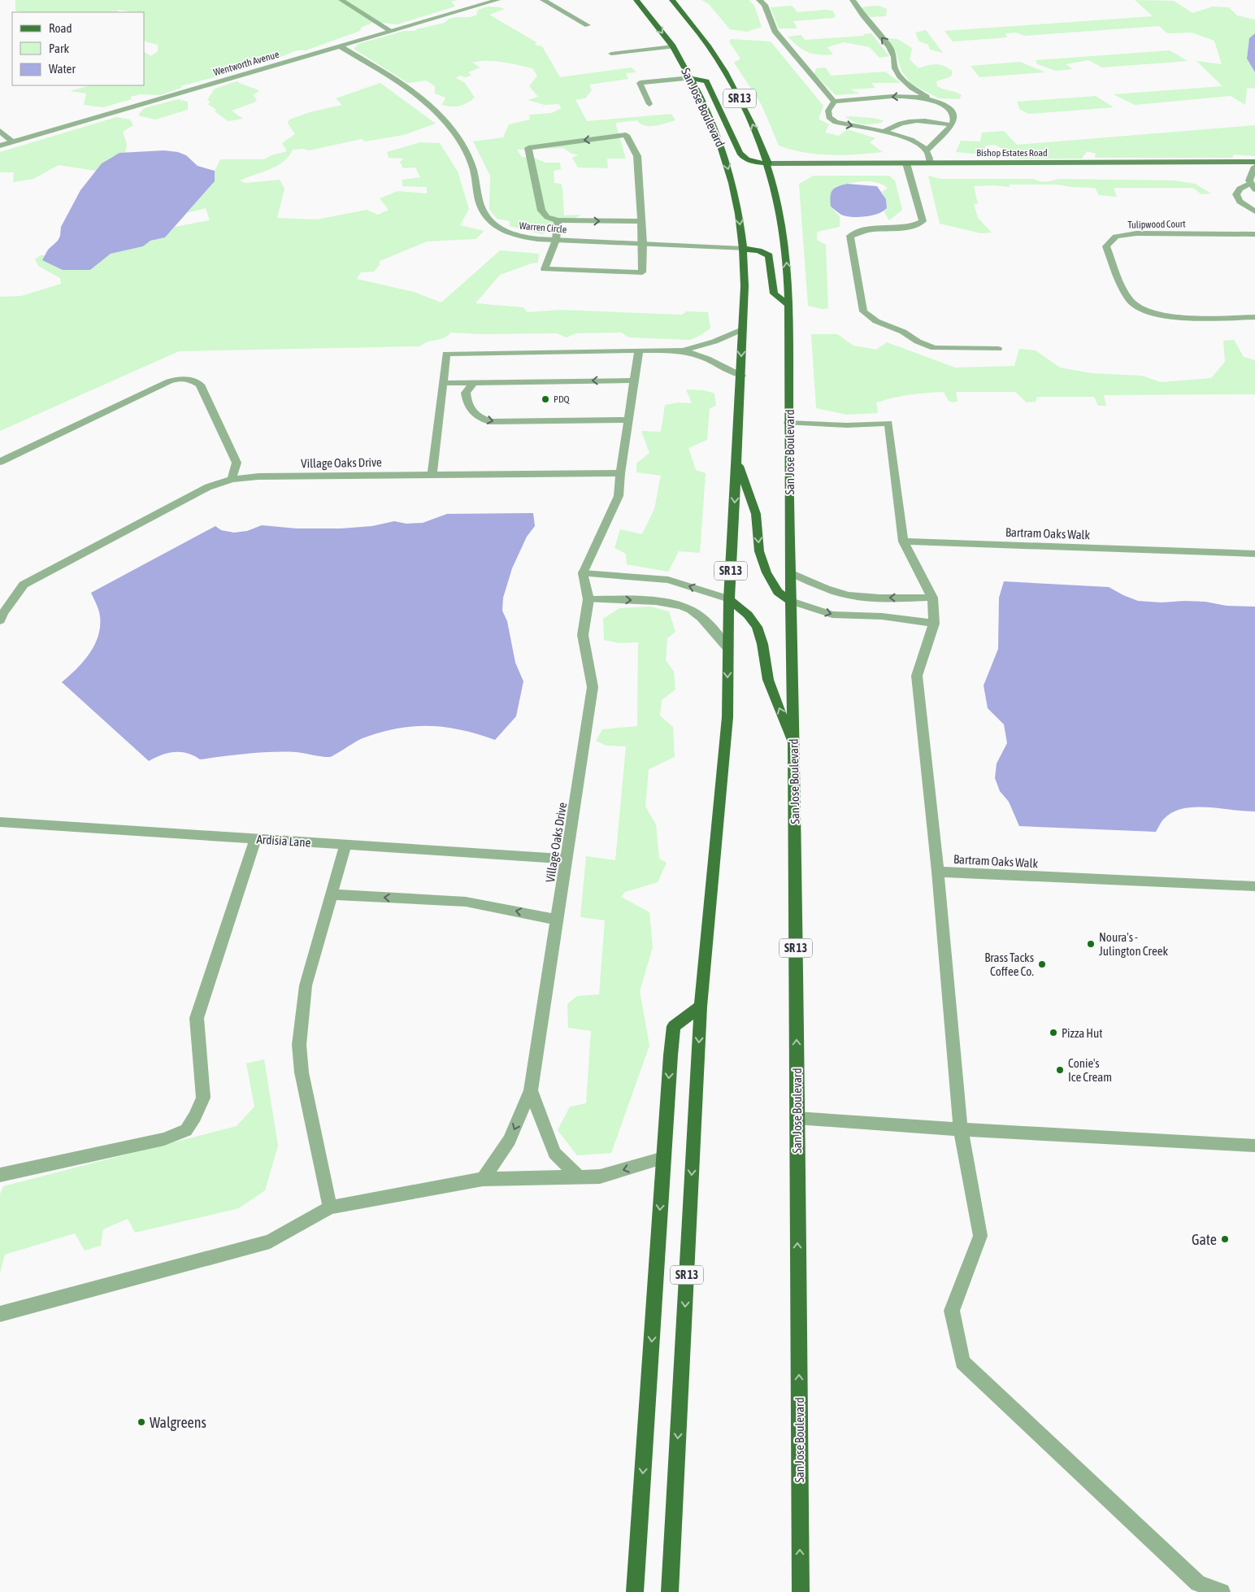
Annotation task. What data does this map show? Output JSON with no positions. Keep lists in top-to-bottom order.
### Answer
{
  "streets": {
    "main road": ["SR 13", "San Jose Boulevard"],
    "street": [
      "Wentworth Avenue",
      "Bishop Estates Road",
      "Tulipwood Court",
      "Warren Circle",
      "Village Oaks Drive",
      "Bartram Oaks Walk",
      "Ardisia Lane"
    ]
  },
  "crossings": [
    ["Wentworth Avenue", "Warren Circle"],
    ["San Jose Boulevard", "Bishop Estates Road"],
    ["San Jose Boulevard", "Warren Circle"],
    ["Village Oaks Drive", "Ardisia Lane"]
  ],
  "places": [
    "PDQ",
    "Noura's - Julington Creek",
    "Brass Tacks Coffee Co.",
    "Pizza Hut",
    "Conie's Ice Cream",
    "Gate",
    "Walgreens"
  ],
  "legend": ["Road", "Park", "Water"]
}
